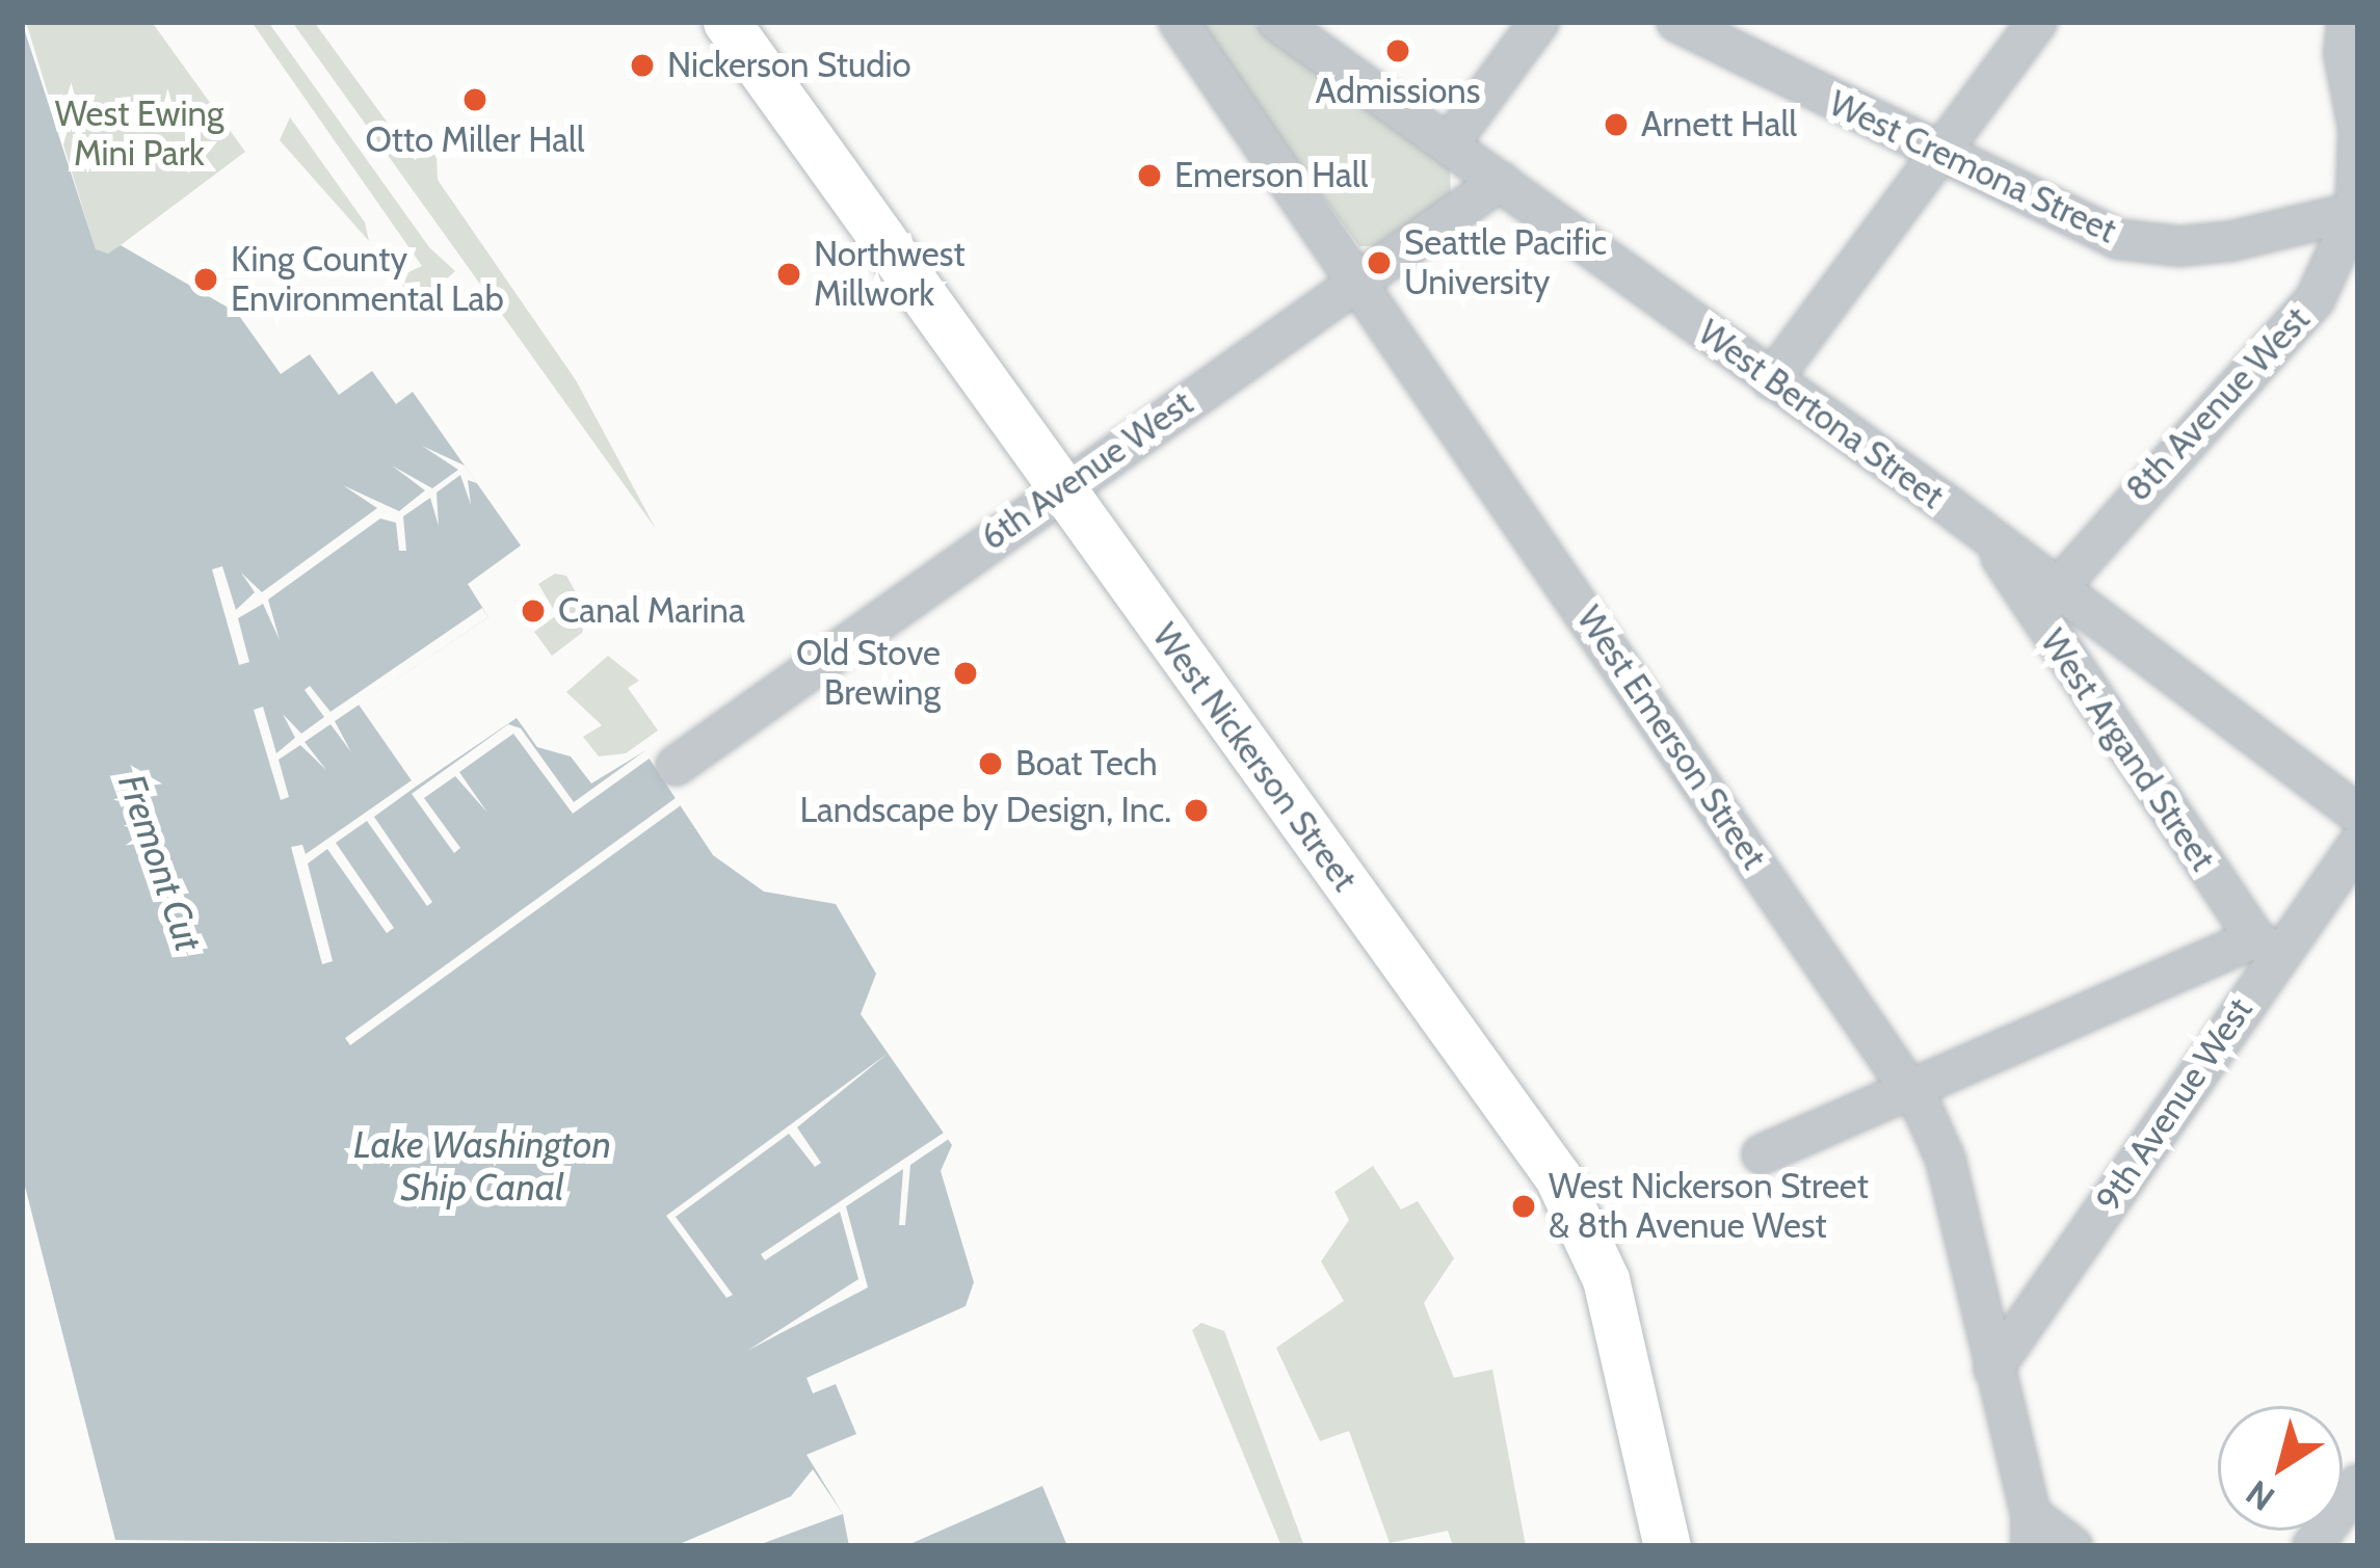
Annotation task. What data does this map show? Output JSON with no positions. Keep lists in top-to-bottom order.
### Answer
{
  "streets": {
    "main road": ["West Nickerson Street"],
    "street": [
      "West Cremona Street",
      "8th Avenue West",
      "West Bertona Street",
      "6th Avenue West",
      "West Emerson Street",
      "West Argand Street",
      "9th Avenue West"
    ]
  },
  "crossings": [
    ["West Cremona Street", "8th Avenue West"],
    ["8th Avenue West", "West Bertona Street"],
    ["West Bertona Street", "6th Avenue West"],
    ["West Bertona Street", "West Argand Street"],
    ["6th Avenue West", "West Emerson Street"],
    ["6th Avenue West", "West Nickerson Street"],
    ["West Emerson Street", "9th Avenue West"],
    ["West Argand Street", "9th Avenue West"]
  ],
  "water": ["Fremont Cut", "Lake Washington Ship Canal"],
  "parks": ["West Ewing Mini Park"],
  "places": [
    "Admissions",
    "Nickerson Studio",
    "Otto Miller Hall",
    "Arnett Hall",
    "Emerson Hall",
    "Seattle Pacific University",
    "Northwest Millwork",
    "King County Environmental Lab",
    "Canal Marina",
    "Old Stove Brewing",
    "Boat Tech",
    "Landscape by Design, Inc.",
    "West Nickerson Street & 8th Avenue West"
  ],
  "north": "bottom left"
}
